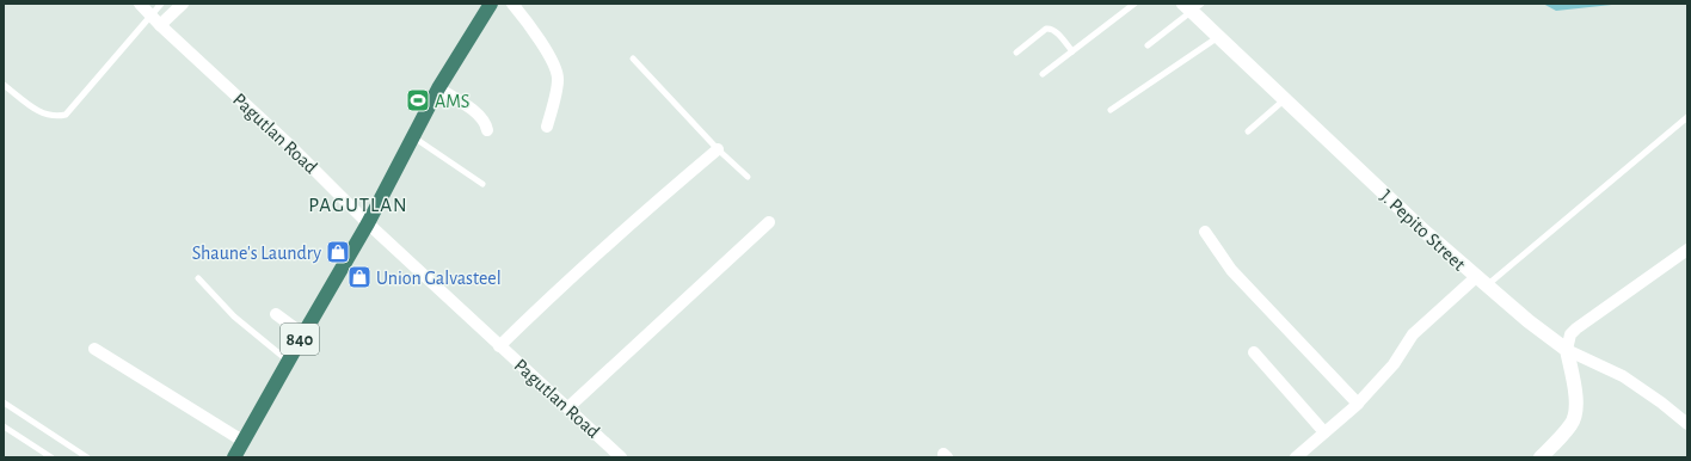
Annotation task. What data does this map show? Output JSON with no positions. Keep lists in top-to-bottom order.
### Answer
{
  "streets": {
    "highway": ["840"],
    "street": ["Pagutlan Road", "J. Pepito Street"]
  },
  "crossings": [
    ["Pagutlan Road", "840"]
  ],
  "districts": ["PAGUTLAN"],
  "places": {
    "sports": ["AMS"],
    "shop": ["Shaune's Laundry", "Union Galvasteel"]
  }
}
